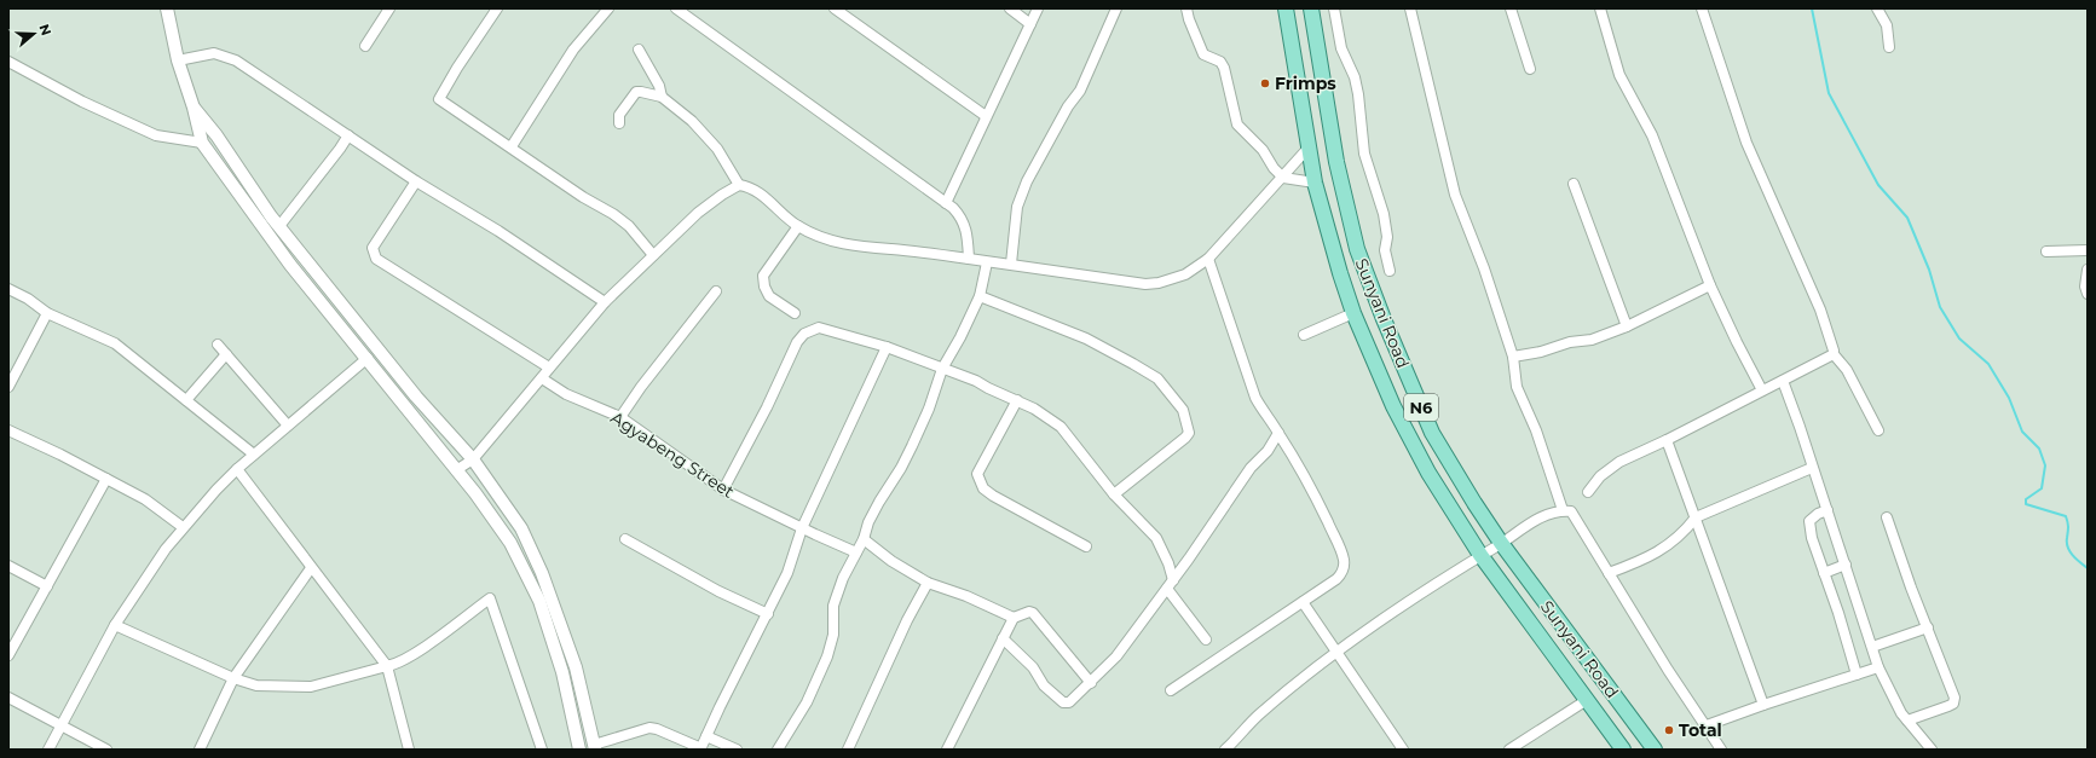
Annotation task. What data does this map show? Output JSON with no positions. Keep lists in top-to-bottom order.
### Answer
{
  "streets": {
    "main road": ["Sunyani Road", "N6"],
    "street": ["Agyabeng Street"]
  },
  "places": ["Frimps", "Total"],
  "north": "right"
}
